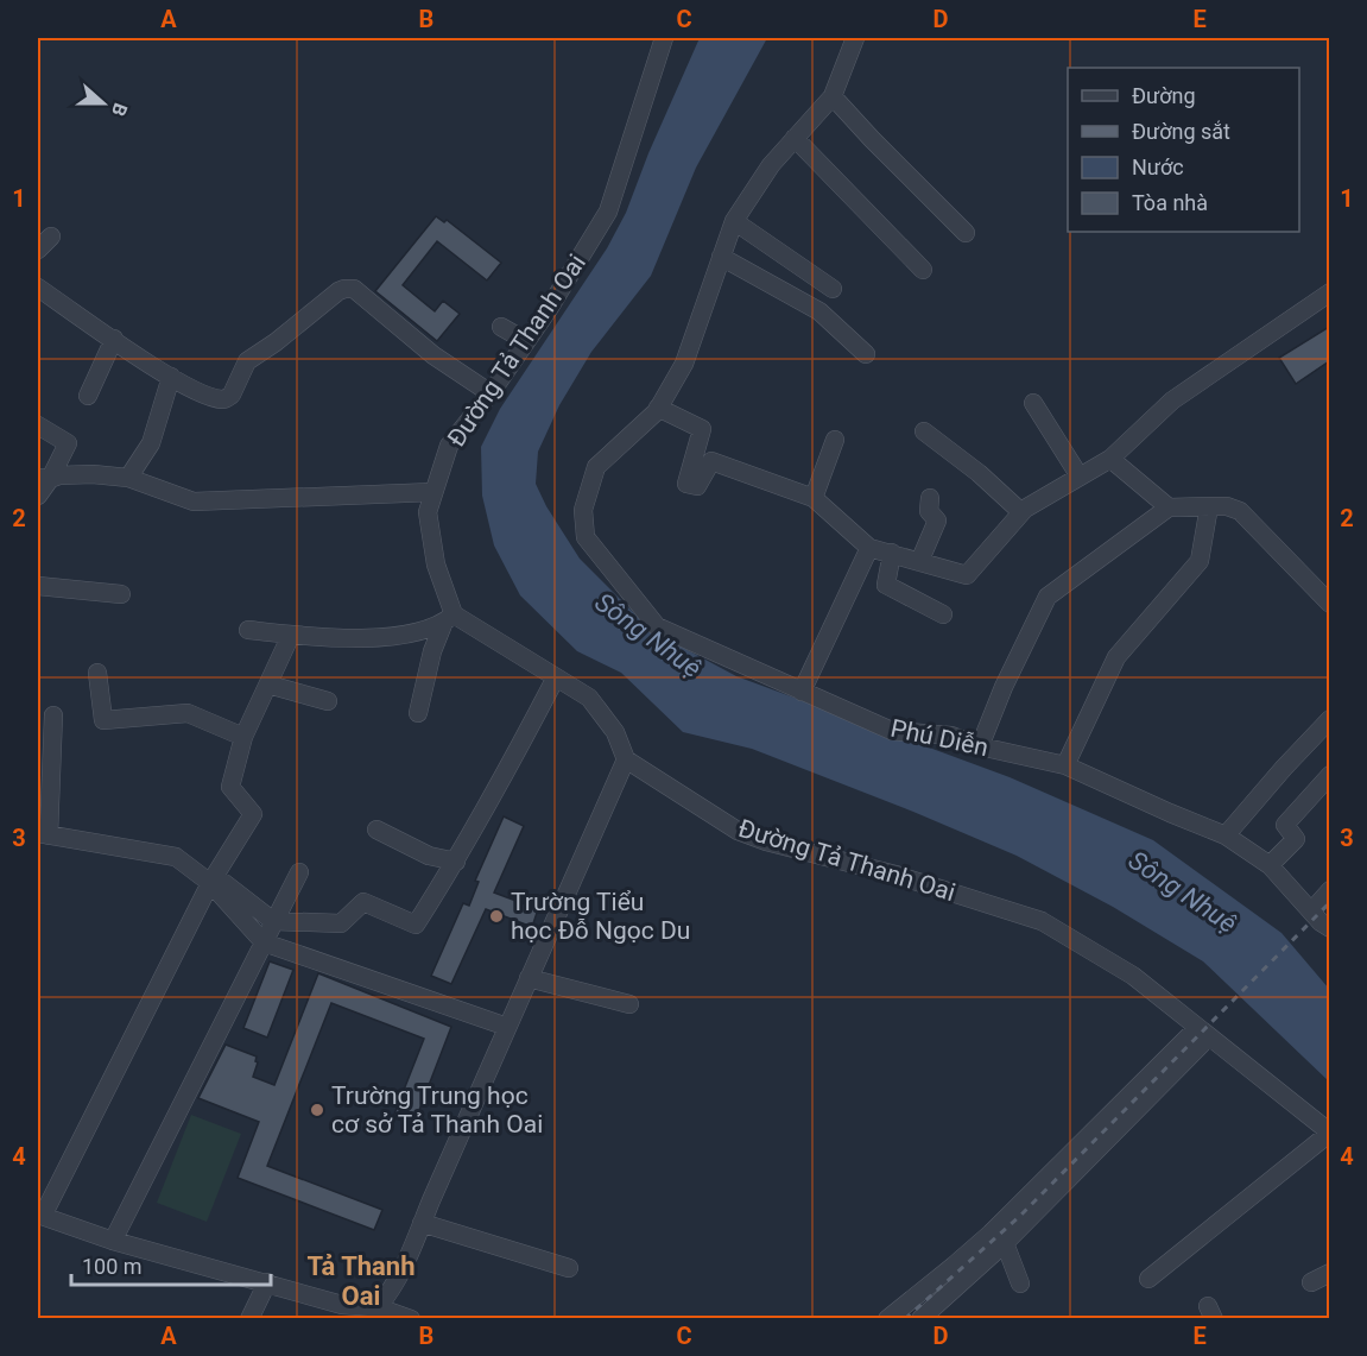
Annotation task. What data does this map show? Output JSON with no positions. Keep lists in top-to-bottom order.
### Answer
{
  "streets": {
    "street": ["Đường Tả Thanh Oai", "Phú Diễn"]
  },
  "districts": ["Tả Thanh Oai"],
  "water": ["Sông Nhuệ"],
  "places": ["Trường Tiểu học Đỗ Ngọc Du", "Trường Trung học cơ sở Tả Thanh Oai"],
  "legend": [
    "Đường",
    "Đường sắt",
    "Nước",
    "Tòa nhà"
  ],
  "scale_bar": "100 m",
  "north": "right",
  "grid": {
    "columns": [
      "A",
      "B",
      "C",
      "D",
      "E"
    ],
    "rows": [
      "1",
      "2",
      "3",
      "4"
    ]
  }
}
